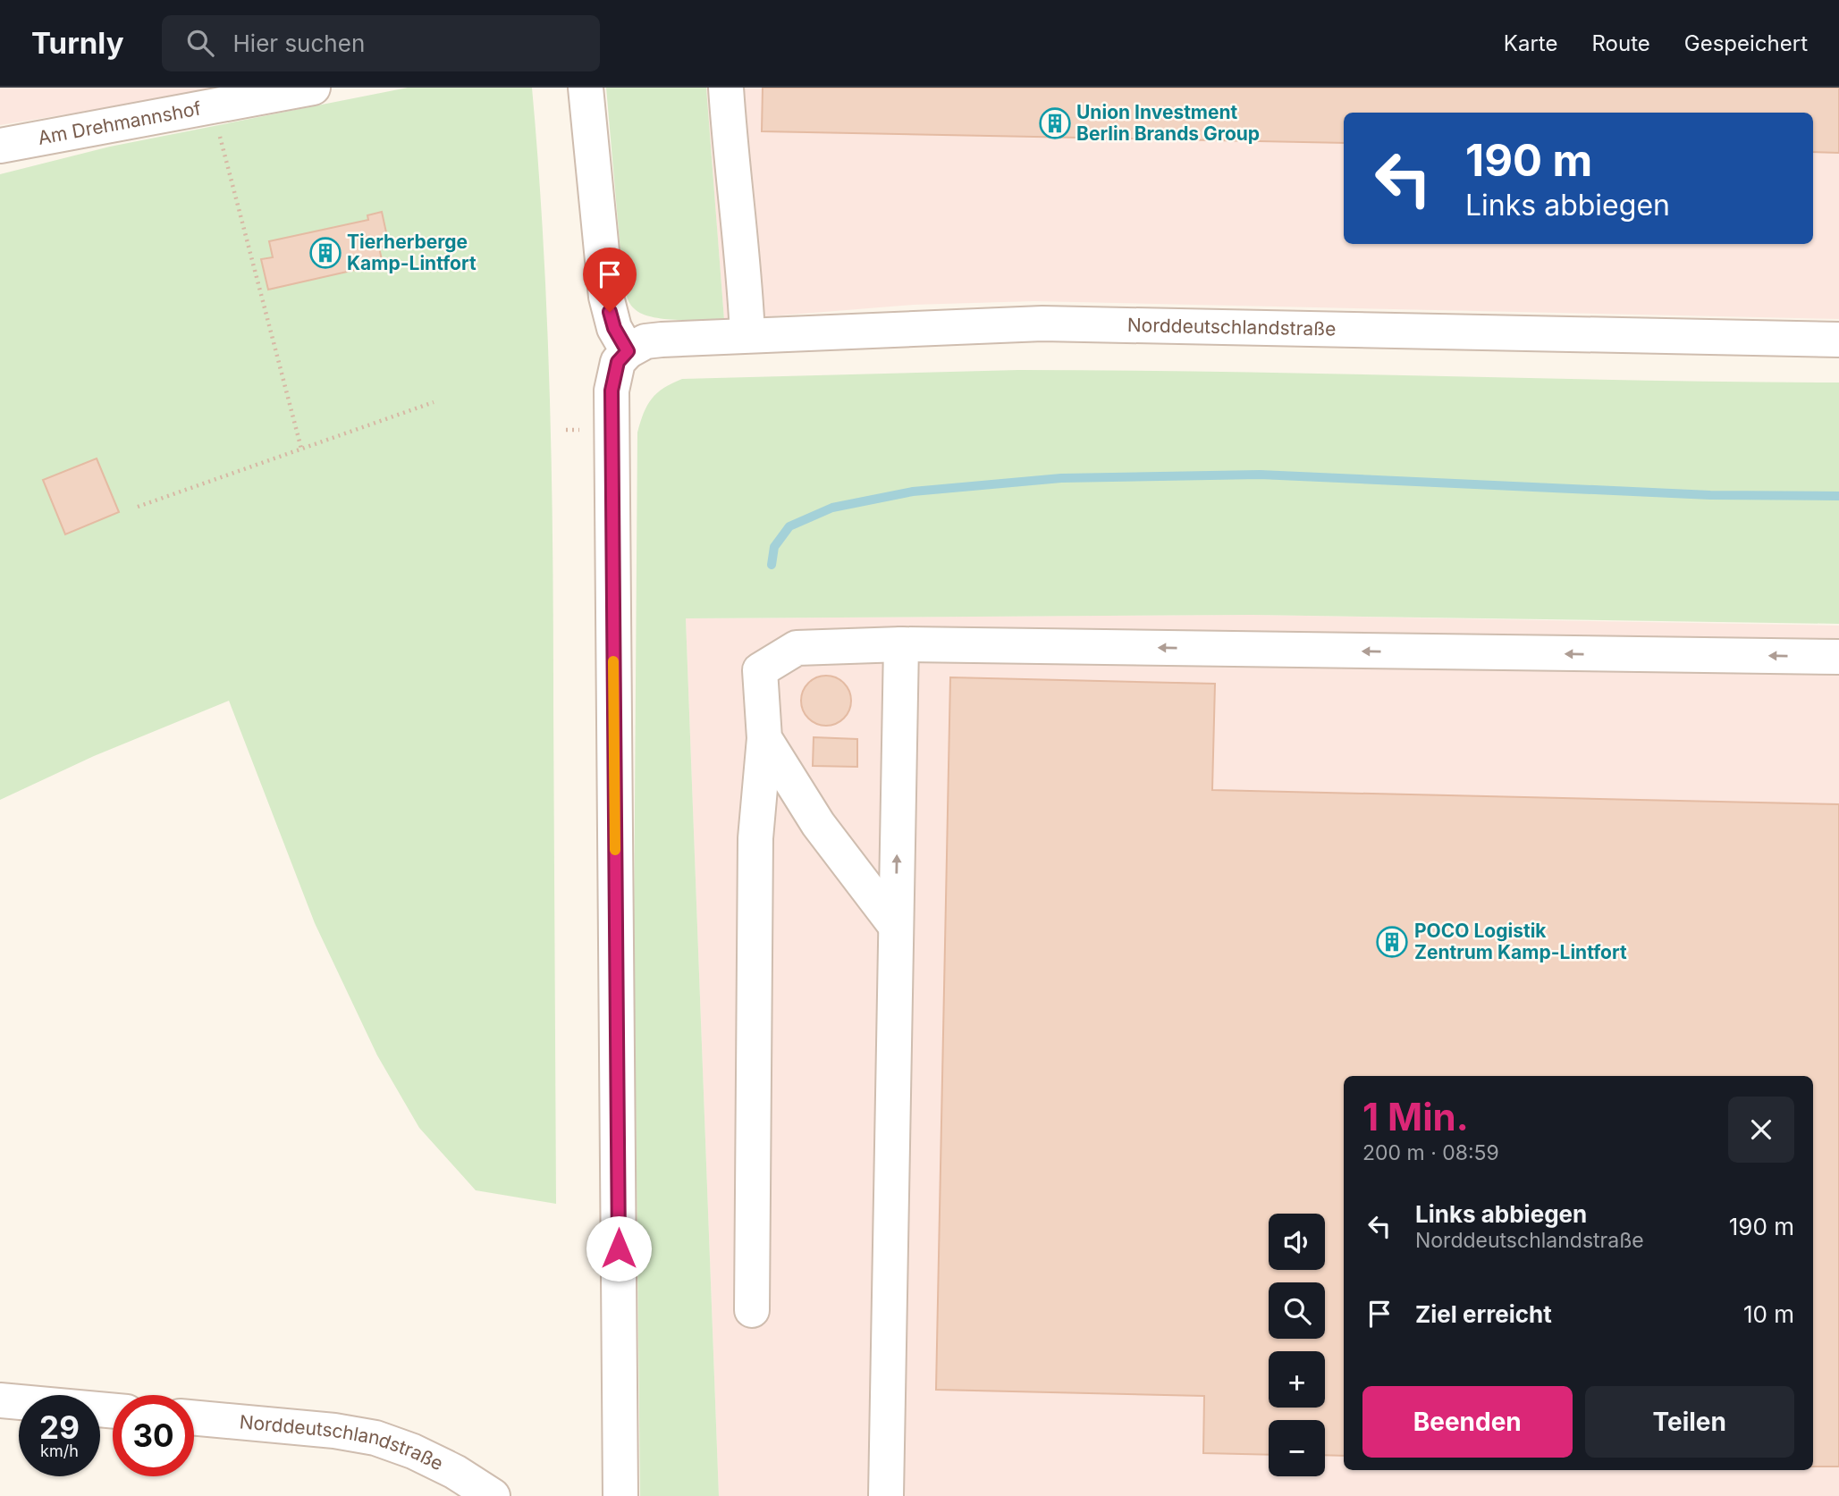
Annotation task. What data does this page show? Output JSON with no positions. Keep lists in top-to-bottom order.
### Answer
{
  "streets": {
    "street": ["Am Drehmannshof", "Norddeutschlandstraße"]
  },
  "places": {
    "building": ["Union Investment Berlin Brands Group", "Tierherberge Kamp-Lintfort", "POCO Logistik Zentrum Kamp-Lintfort"]
  },
  "page": {
    "header": "Turnly",
    "search": "Hier suchen",
    "nav": ["Karte", "Route", "Gespeichert"],
    "turn": ["190 m", "Links abbiegen"],
    "heading": ["1 Min.", "200 m · 08:59"],
    "list": [
      {
        "name": "Links abbiegen",
        "note": "Norddeutschlandstraße",
        "value": "190 m"
      },
      {
        "name": "Ziel erreicht",
        "value": "10 m"
      }
    ],
    "map_buttons": ["+", "−"],
    "buttons": ["Beenden", "Teilen"],
    "speed": "29 km/h",
    "limit": "30"
  }
}
